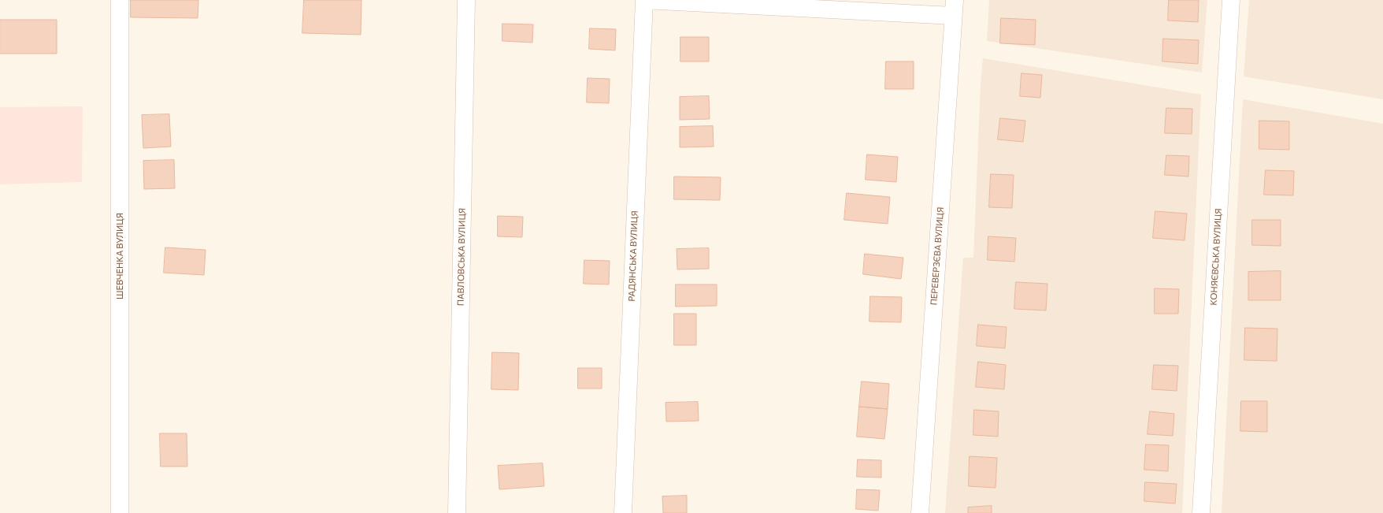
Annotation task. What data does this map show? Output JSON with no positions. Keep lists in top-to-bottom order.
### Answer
{
  "streets": {
    "street": [
      "ШЕВЧЕНКА ВУЛИЦЯ",
      "РАДЯНСЬКА ВУЛИЦЯ",
      "ПЕРЕВЕРЗЄВА ВУЛИЦЯ",
      "ПАВЛОВСЬКА ВУЛИЦЯ",
      "КОНЯЄВСЬКА ВУЛИЦЯ"
    ]
  }
}
